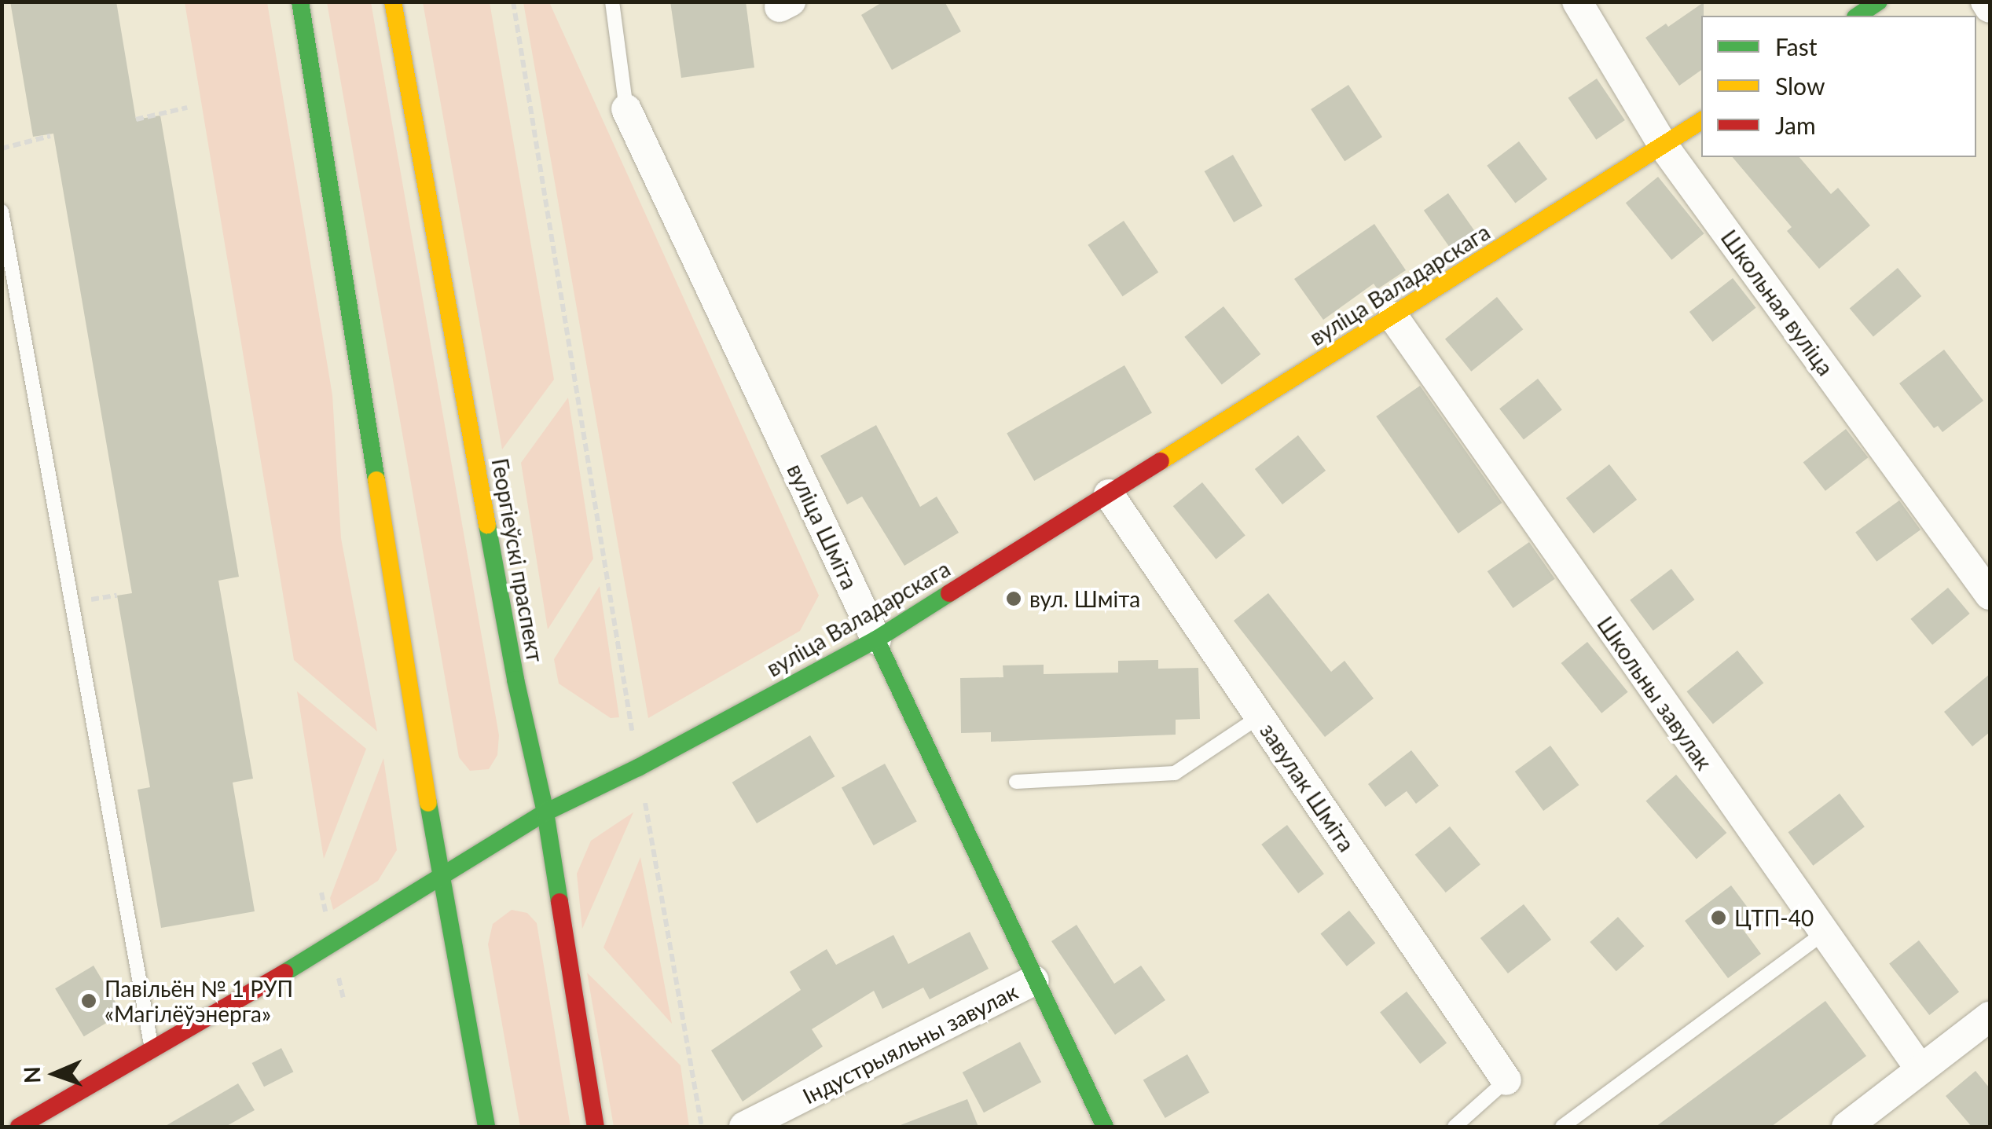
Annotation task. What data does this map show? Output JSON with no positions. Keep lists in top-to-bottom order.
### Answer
{
  "streets": {
    "main road": ["вуліца Валадарскага", "вуліца Шміта", "Георгіеўскі праспект"],
    "street": [
      "Школьная вуліца",
      "Школьны завулак",
      "завулак Шміта",
      "Індустрыяльны завулак"
    ]
  },
  "crossings": [
    ["вуліца Валадарскага", "Школьная вуліца"],
    ["вуліца Валадарскага", "вуліца Шміта"],
    ["вуліца Валадарскага", "Георгіеўскі праспект"],
    ["вуліца Валадарскага", "Школьны завулак"],
    ["вуліца Валадарскага", "завулак Шміта"],
    ["вуліца Шміта", "Індустрыяльны завулак"]
  ],
  "places": ["вул. Шміта", "ЦТП-40", "Павільён № 1 РУП «Магілёўэнерга»"],
  "legend": ["Fast", "Slow", "Jam"],
  "north": "left"
}
